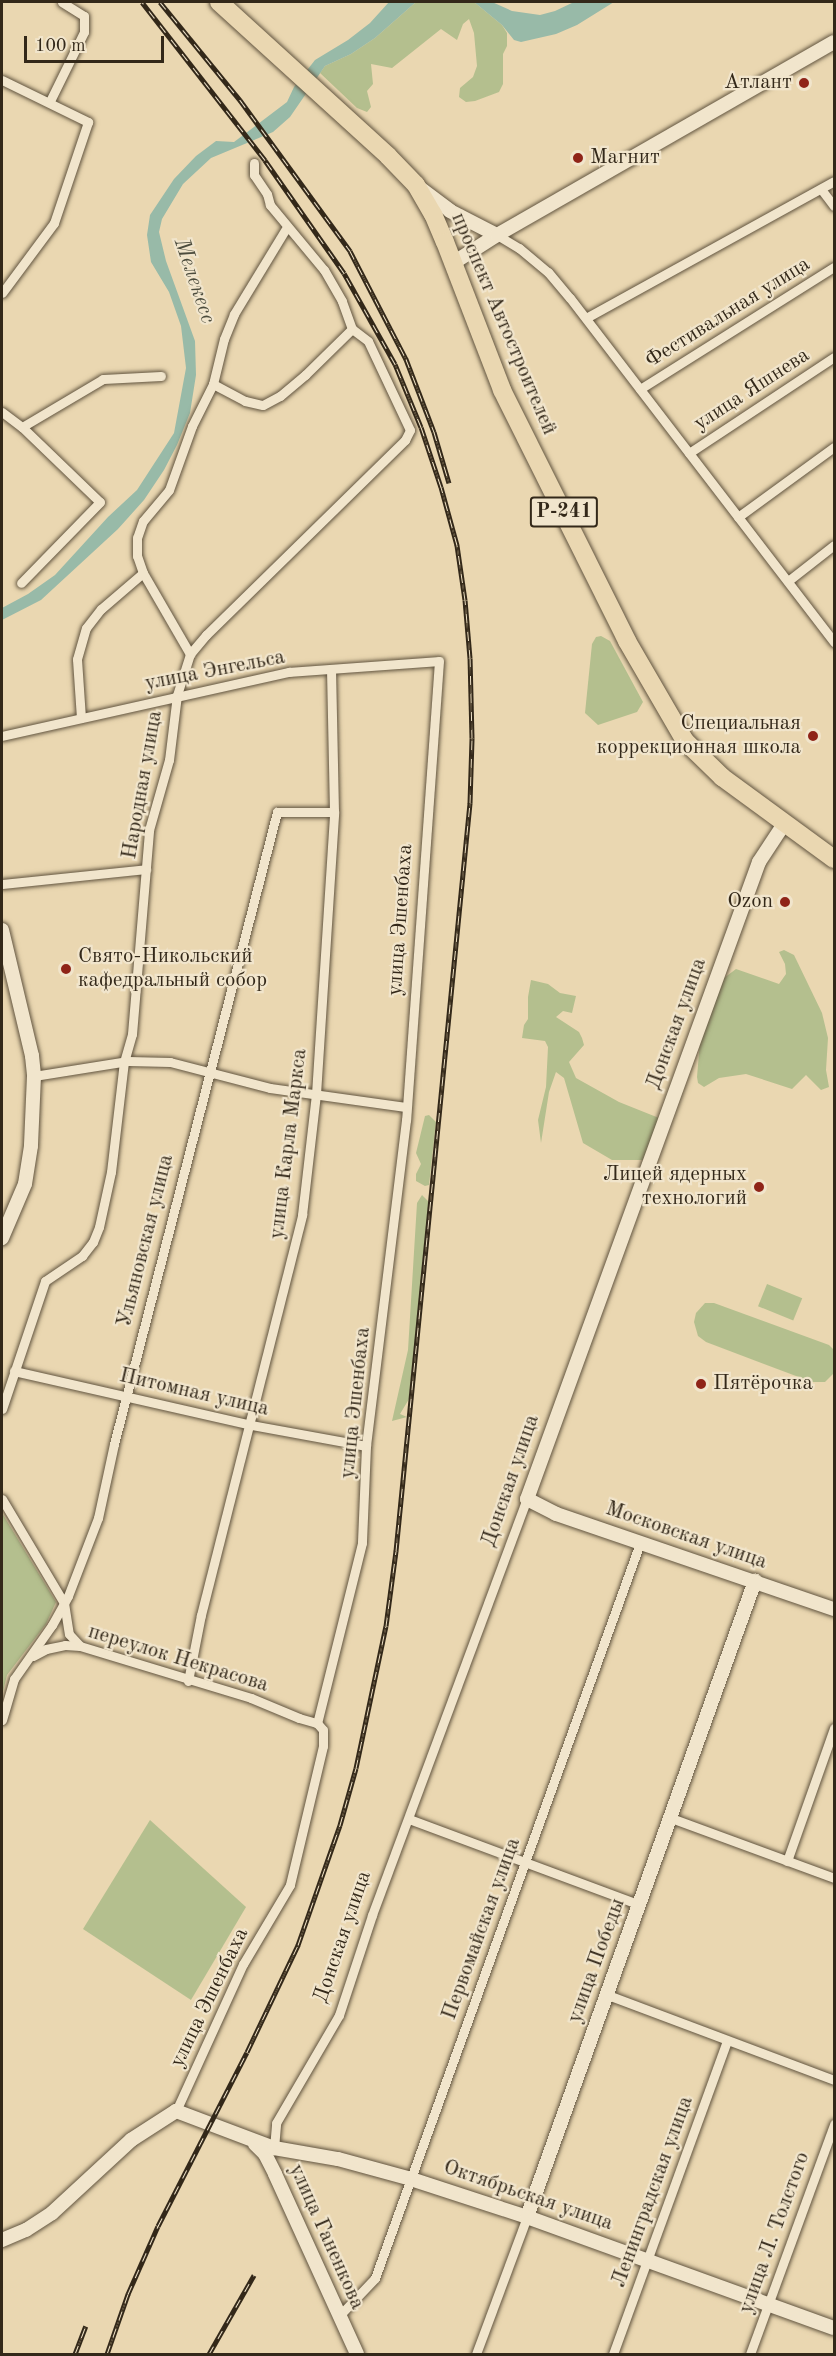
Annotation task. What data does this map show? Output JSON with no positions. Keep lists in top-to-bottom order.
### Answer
{
  "streets": {
    "highway": ["проспект Автостроителей", "Р-241"],
    "street": [
      "Фестивальная улица",
      "улица Яшнева",
      "улица Энгельса",
      "Народная улица",
      "улица Эшенбаха",
      "Донская улица",
      "улица Карла Маркса",
      "Ульяновская улица",
      "Питомная улица",
      "Московская улица",
      "переулок Некрасова",
      "Первомайская улица",
      "улица Победы",
      "Ленинградская улица",
      "Октябрьская улица",
      "улица Л. Толстого",
      "улица Ганенкова"
    ]
  },
  "crossings": [
    ["Фестивальная улица", "проспект Автостроителей"],
    ["проспект Автостроителей", "улица Яшнева"],
    ["проспект Автостроителей", "Донская улица"],
    ["улица Энгельса", "Народная улица"],
    ["улица Энгельса", "улица Эшенбаха"],
    ["улица Энгельса", "улица Карла Маркса"],
    ["Народная улица", "Питомная улица"],
    ["улица Эшенбаха", "Питомная улица"],
    ["улица Эшенбаха", "переулок Некрасова"],
    ["улица Эшенбаха", "Октябрьская улица"],
    ["Донская улица", "Московская улица"],
    ["Донская улица", "Октябрьская улица"],
    ["улица Карла Маркса", "Ульяновская улица"],
    ["улица Карла Маркса", "Питомная улица"],
    ["улица Карла Маркса", "переулок Некрасова"],
    ["Ульяновская улица", "Питомная улица"],
    ["Ульяновская улица", "переулок Некрасова"],
    ["Московская улица", "Первомайская улица"],
    ["Московская улица", "улица Победы"],
    ["Первомайская улица", "Октябрьская улица"],
    ["Первомайская улица", "улица Ганенкова"],
    ["улица Победы", "Октябрьская улица"],
    ["Ленинградская улица", "Октябрьская улица"],
    ["Октябрьская улица", "улица Л. Толстого"],
    ["Октябрьская улица", "улица Ганенкова"]
  ],
  "water": ["Мелекесс"],
  "places": [
    "Атлант",
    "Магнит",
    "Специальная коррекционная школа",
    "Ozon",
    "Свято-Никольский кафедральный собор",
    "Лицей ядерных технологий",
    "Пятёрочка"
  ],
  "scale_bar": "100 m"
}
